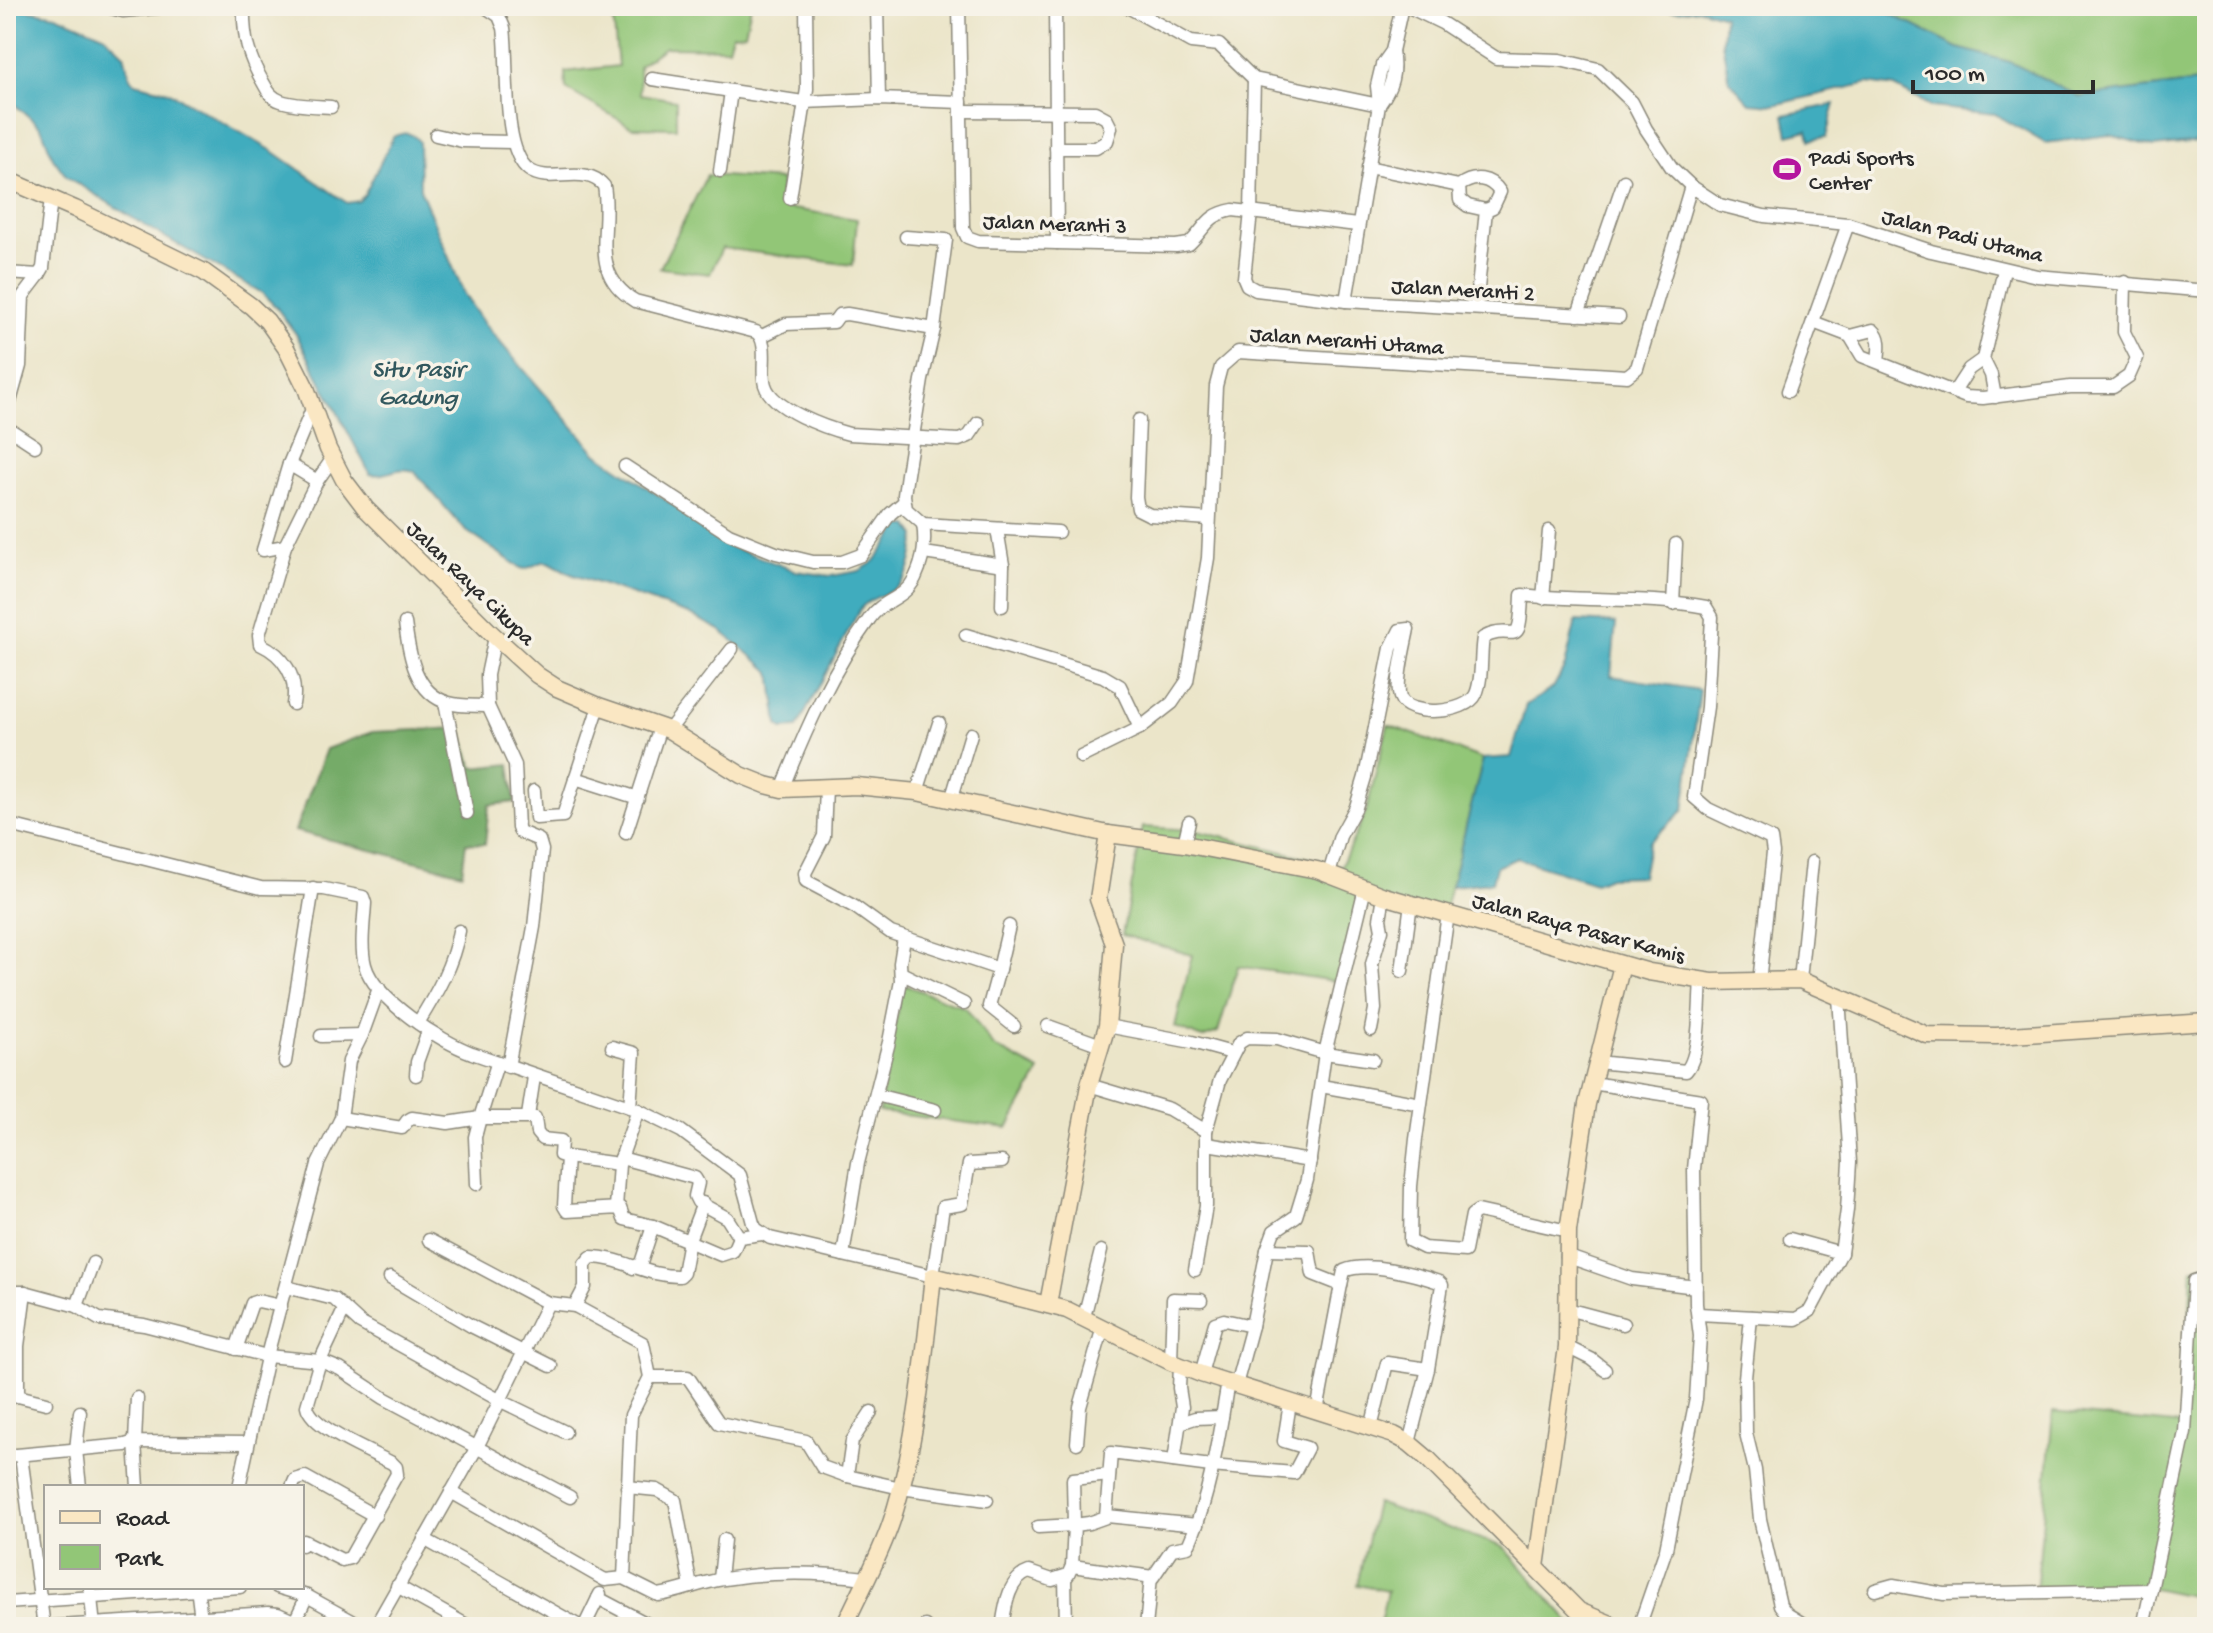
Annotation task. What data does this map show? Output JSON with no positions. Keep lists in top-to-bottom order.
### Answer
{
  "streets": {
    "main road": ["Jalan Raya Cikupa", "Jalan Raya Pasar Kamis"],
    "street": [
      "Jalan Meranti 3",
      "Jalan Padi Utama",
      "Jalan Meranti 2",
      "Jalan Meranti Utama"
    ]
  },
  "crossings": [
    ["Jalan Meranti 3", "Jalan Meranti 2"],
    ["Jalan Meranti 3", "Jalan Meranti Utama"],
    ["Jalan Padi Utama", "Jalan Meranti Utama"],
    ["Jalan Meranti 2", "Jalan Meranti Utama"],
    ["Jalan Raya Cikupa", "Jalan Raya Pasar Kamis"]
  ],
  "water": ["Situ Pasir Gadung"],
  "places": {
    "sports": ["Padi Sports Center"]
  },
  "legend": ["Road", "Park"],
  "scale_bar": "100 m"
}
